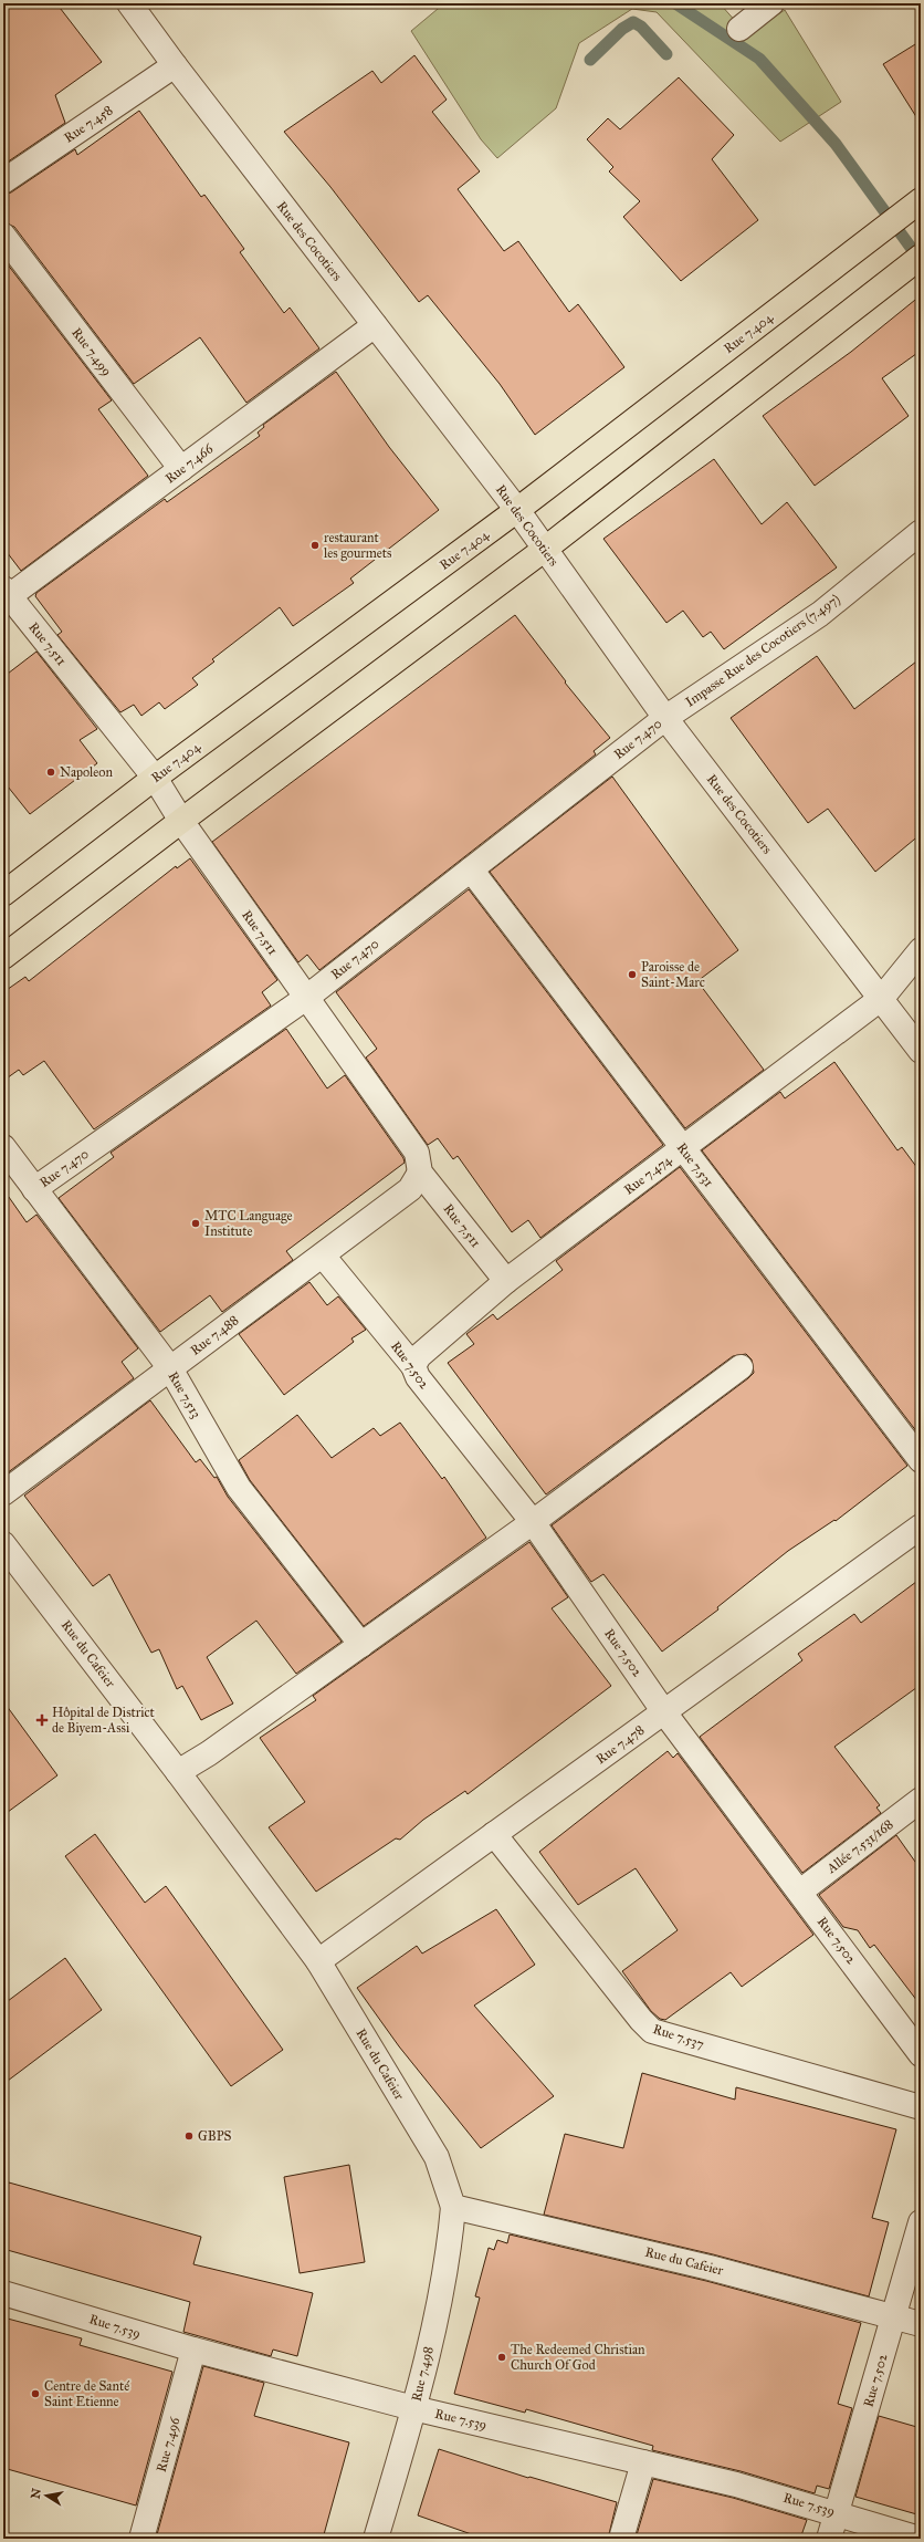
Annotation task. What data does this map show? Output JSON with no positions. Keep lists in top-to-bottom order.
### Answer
{
  "streets": {
    "main road": ["Rue 7.404"],
    "street": [
      "Rue 7.458",
      "Rue des Cocotiers",
      "Rue 7.499",
      "Rue 7.466",
      "Rue 7.511",
      "Impasse Rue des Cocotiers (7.497)",
      "Rue 7.470",
      "Rue 7.531",
      "Rue 7.474",
      "Rue 7.488",
      "Rue 7.502",
      "Rue 7.513",
      "Rue du Cafeier",
      "Rue 7.478",
      "Allée 7.531/168",
      "Rue 7.537",
      "Rue 7.539",
      "Rue 7.498",
      "Rue 7.496"
    ]
  },
  "crossings": [
    ["Rue 7.458", "Rue des Cocotiers"],
    ["Rue des Cocotiers", "Rue 7.404"],
    ["Rue des Cocotiers", "Rue 7.466"],
    ["Rue des Cocotiers", "Impasse Rue des Cocotiers (7.497)"],
    ["Rue des Cocotiers", "Rue 7.470"],
    ["Rue des Cocotiers", "Rue 7.474"],
    ["Rue 7.404", "Rue 7.511"],
    ["Rue 7.499", "Rue 7.466"],
    ["Rue 7.466", "Rue 7.511"],
    ["Rue 7.511", "Rue 7.470"],
    ["Rue 7.511", "Rue 7.474"],
    ["Rue 7.511", "Rue 7.488"],
    ["Impasse Rue des Cocotiers (7.497)", "Rue 7.470"],
    ["Rue 7.470", "Rue 7.531"],
    ["Rue 7.470", "Rue 7.513"],
    ["Rue 7.531", "Rue 7.474"],
    ["Rue 7.474", "Rue 7.502"],
    ["Rue 7.488", "Rue 7.502"],
    ["Rue 7.488", "Rue 7.513"],
    ["Rue 7.502", "Rue du Cafeier"],
    ["Rue 7.502", "Rue 7.478"],
    ["Rue 7.502", "Allée 7.531/168"],
    ["Rue 7.502", "Rue 7.539"],
    ["Rue du Cafeier", "Rue 7.478"],
    ["Rue du Cafeier", "Rue 7.498"],
    ["Rue 7.478", "Rue 7.537"],
    ["Rue 7.539", "Rue 7.498"],
    ["Rue 7.539", "Rue 7.496"]
  ],
  "places": {
    "other": [
      "restaurant les gourmets",
      "Napoleon",
      "Paroisse de Saint-Marc",
      "MTC Language Institute",
      "GBPS",
      "The Redeemed Christian Church Of God",
      "Centre de Santé Saint Etienne"
    ],
    "health": ["Hôpital de District de Biyem-Assi"]
  },
  "north": "left"
}
